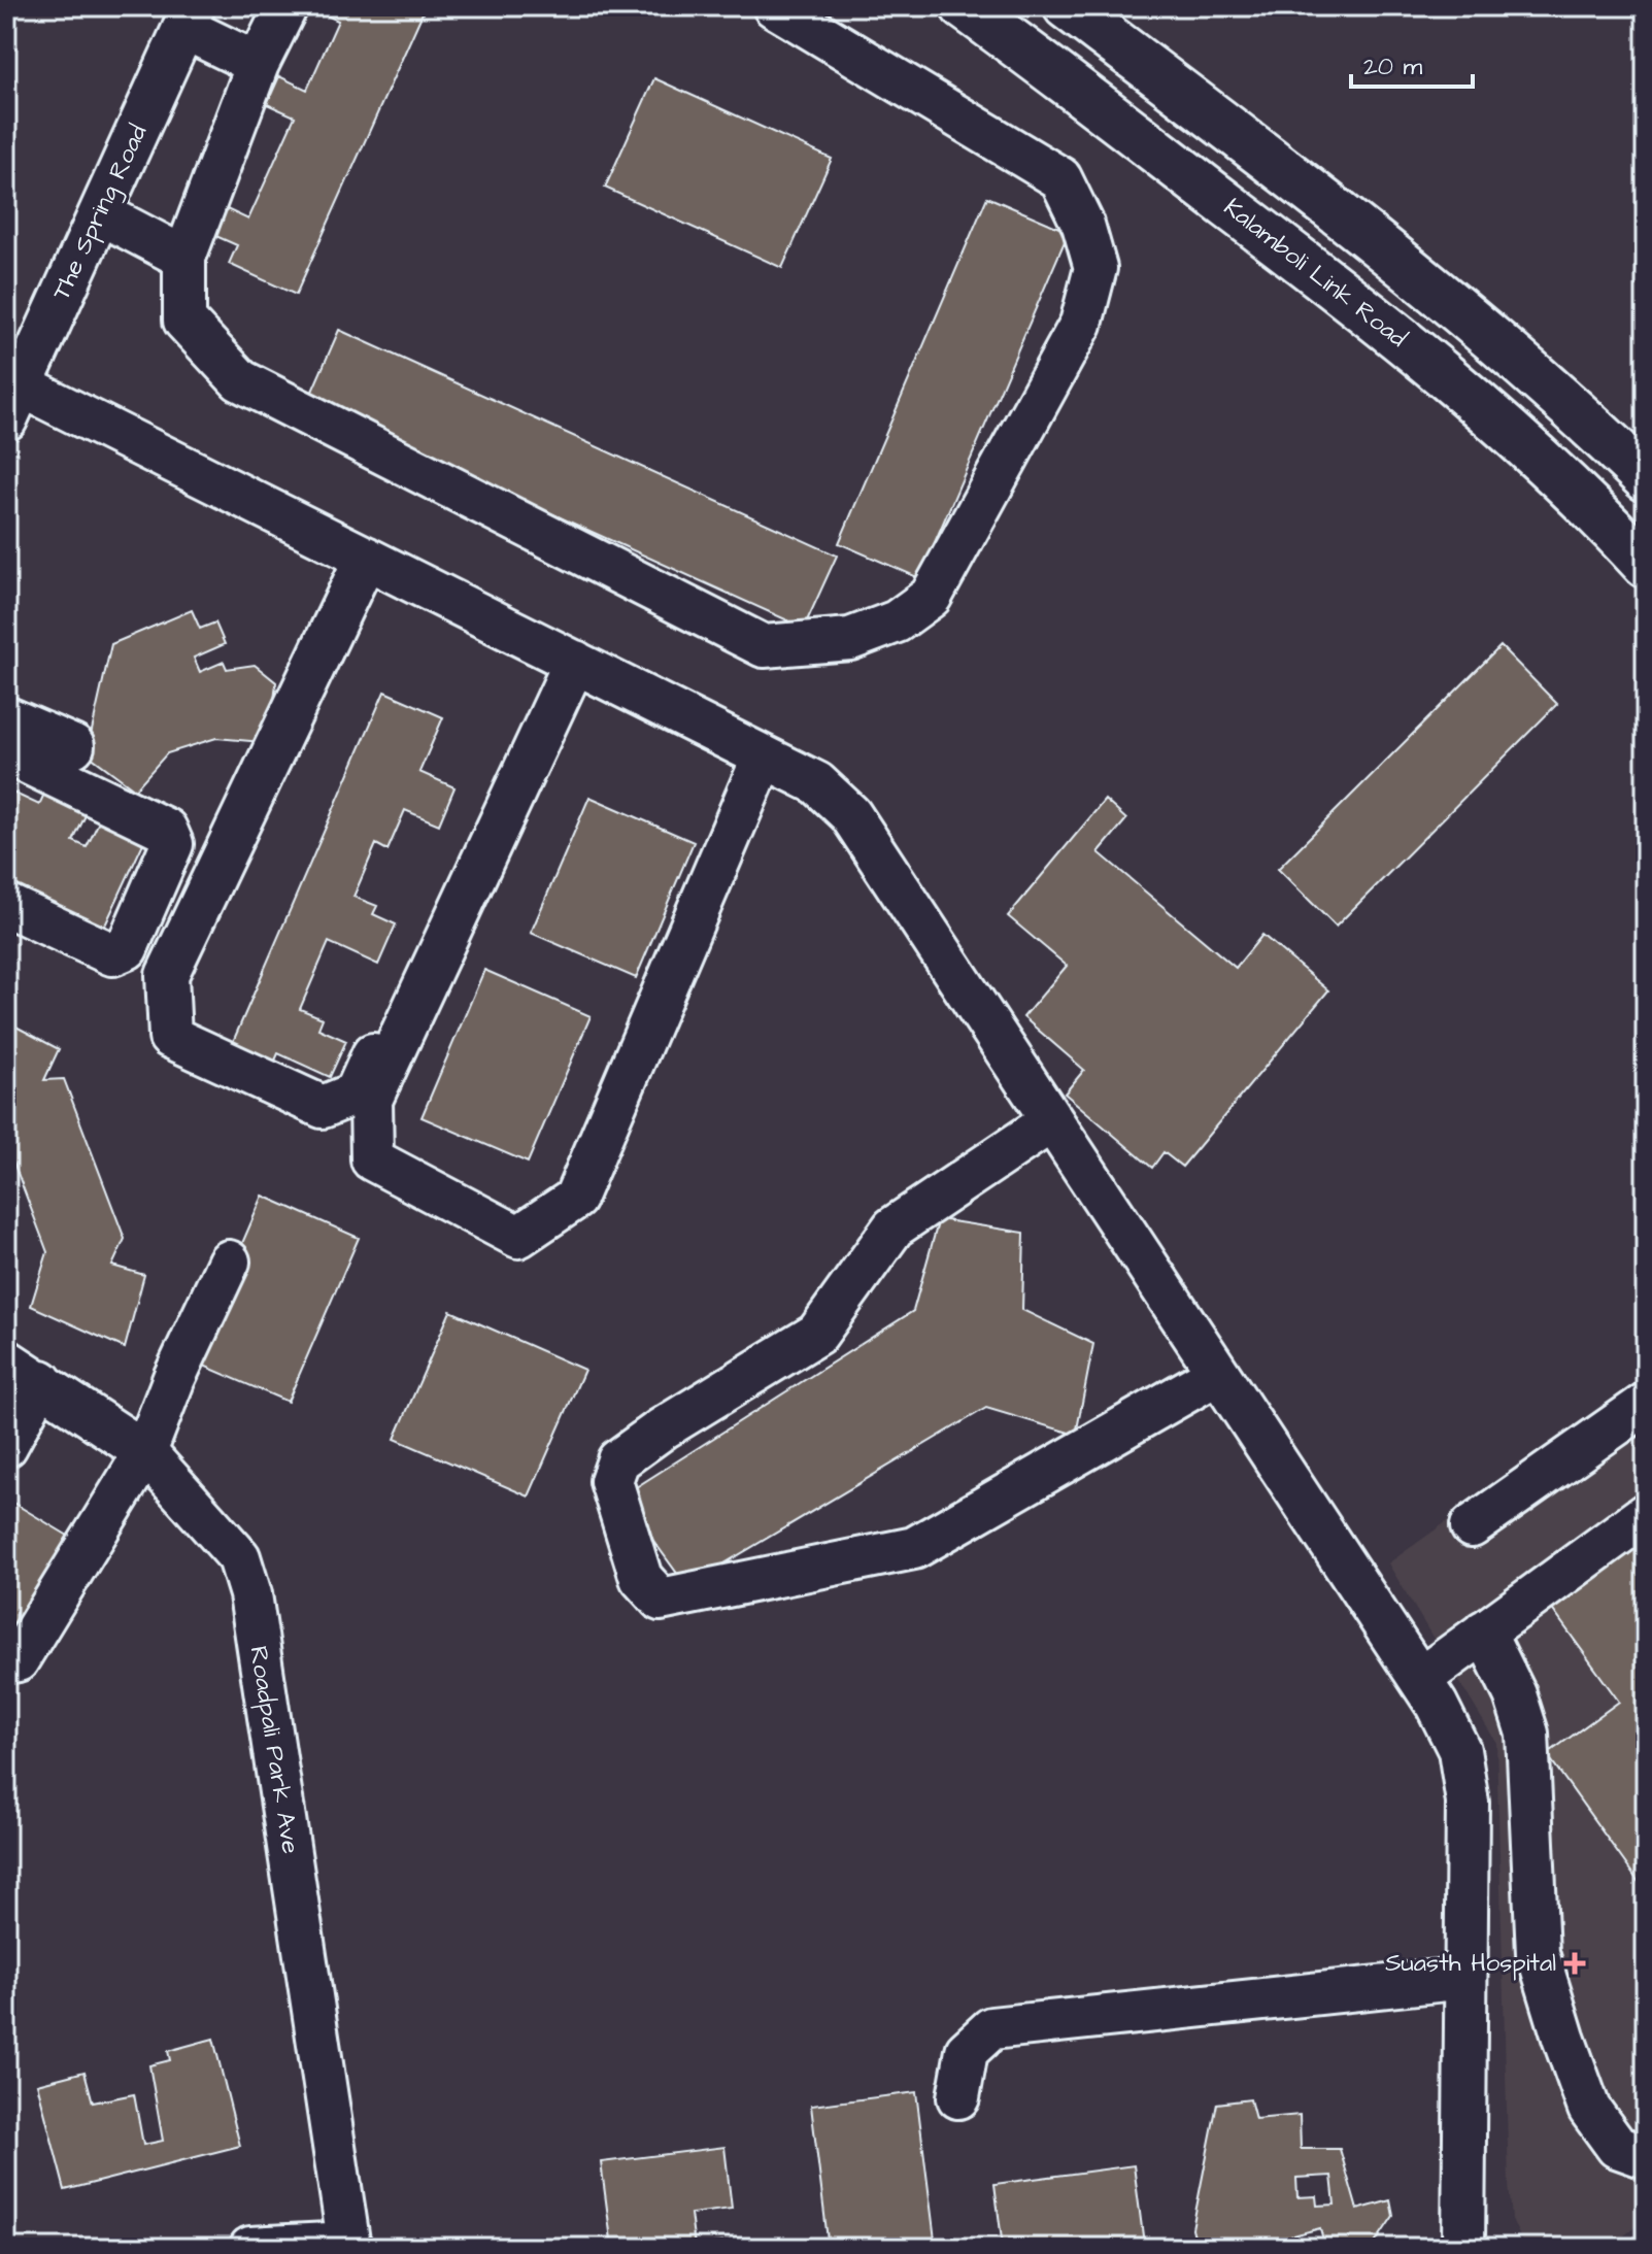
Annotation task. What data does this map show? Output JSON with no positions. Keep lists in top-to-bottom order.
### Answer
{
  "streets": {
    "main road": ["Kalamboli Link Road"],
    "street": ["The Spring Road", "Roadpali Park Ave"]
  },
  "places": {
    "health": ["Suasth Hospital"]
  },
  "scale_bar": "20 m"
}
